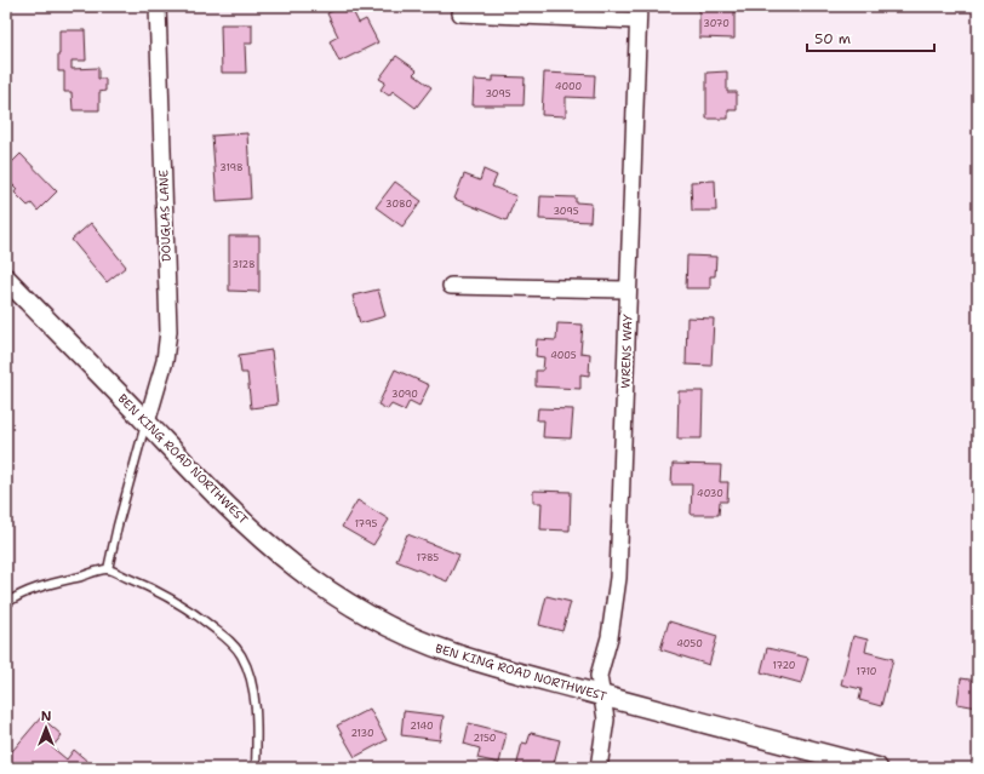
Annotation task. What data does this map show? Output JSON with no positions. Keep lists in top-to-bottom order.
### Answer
{
  "streets": {
    "street": ["DOUGLAS LANE", "WRENS WAY", "BEN KING ROAD NORTHWEST"]
  },
  "crossings": [
    ["DOUGLAS LANE", "BEN KING ROAD NORTHWEST"],
    ["WRENS WAY", "BEN KING ROAD NORTHWEST"]
  ],
  "house_numbers": [
    "3070",
    "4000",
    "3095",
    "3198",
    "3080",
    "3095",
    "3128",
    "4005",
    "3090",
    "4030",
    "1795",
    "1785",
    "4050",
    "1720",
    "1710",
    "2140",
    "2130",
    "2150"
  ],
  "scale_bar": "50 m",
  "north": "top"
}
